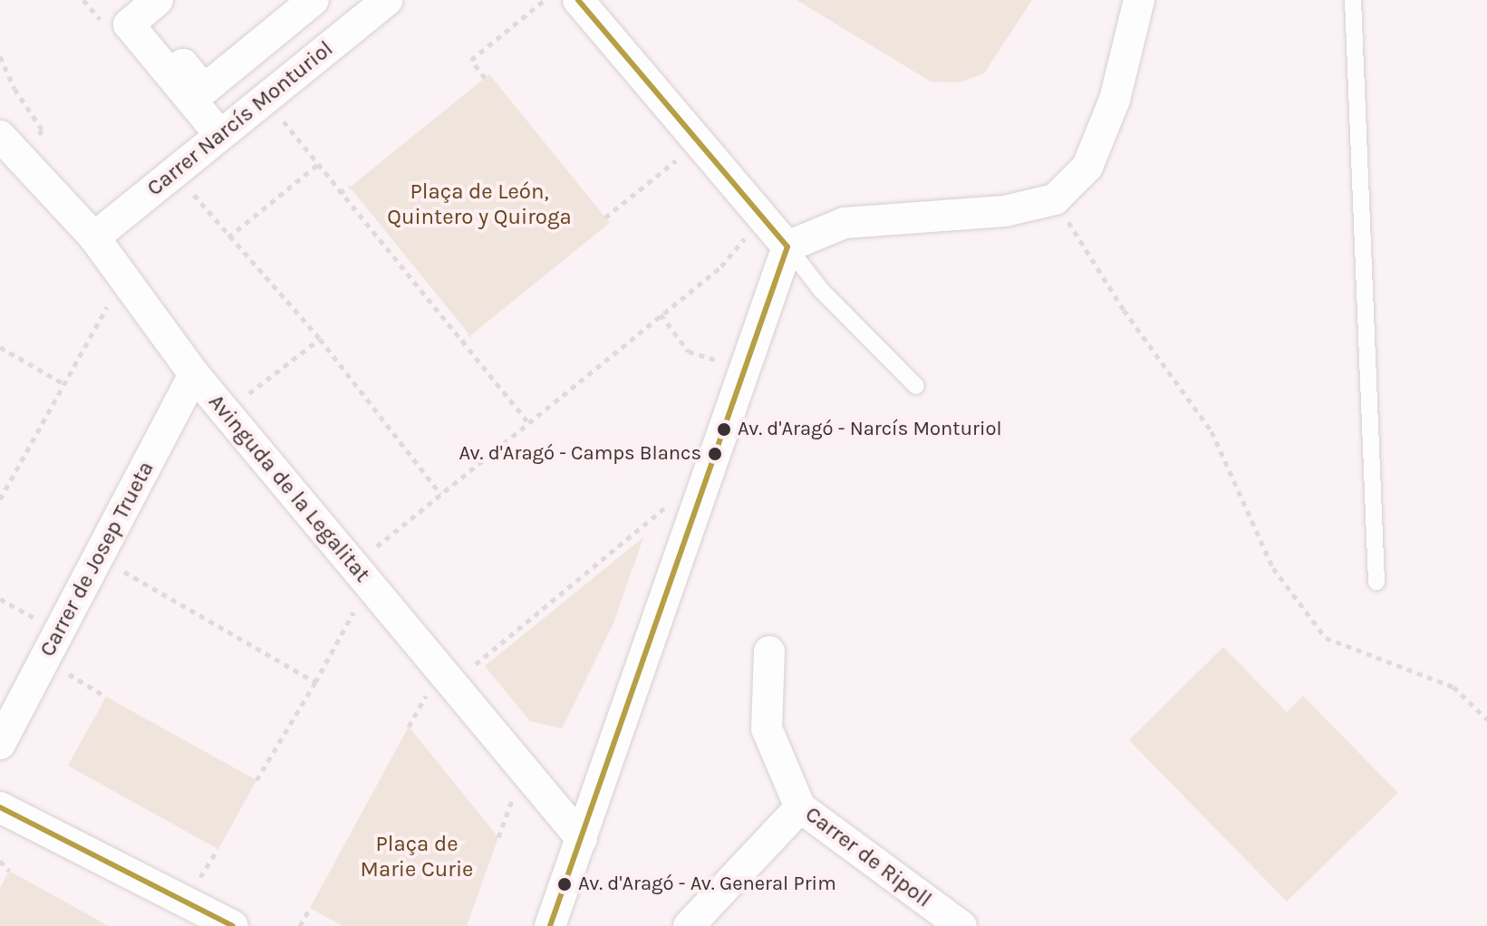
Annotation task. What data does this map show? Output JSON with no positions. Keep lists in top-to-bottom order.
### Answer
{
  "streets": {
    "street": [
      "Carrer Narcís Monturiol",
      "Avinguda de la Legalitat",
      "Carrer de Josep Trueta",
      "Carrer de Ripoll"
    ]
  },
  "crossings": [
    ["Carrer Narcís Monturiol", "Avinguda de la Legalitat"],
    ["Avinguda de la Legalitat", "Carrer de Josep Trueta"]
  ],
  "parks": ["Plaça de León, Quintero y Quiroga", "Plaça de Marie Curie"],
  "places": ["Av. d'Aragó - Narcís Monturiol", "Av. d'Aragó - Camps Blancs", "Av. d'Aragó - Av. General Prim"]
}
